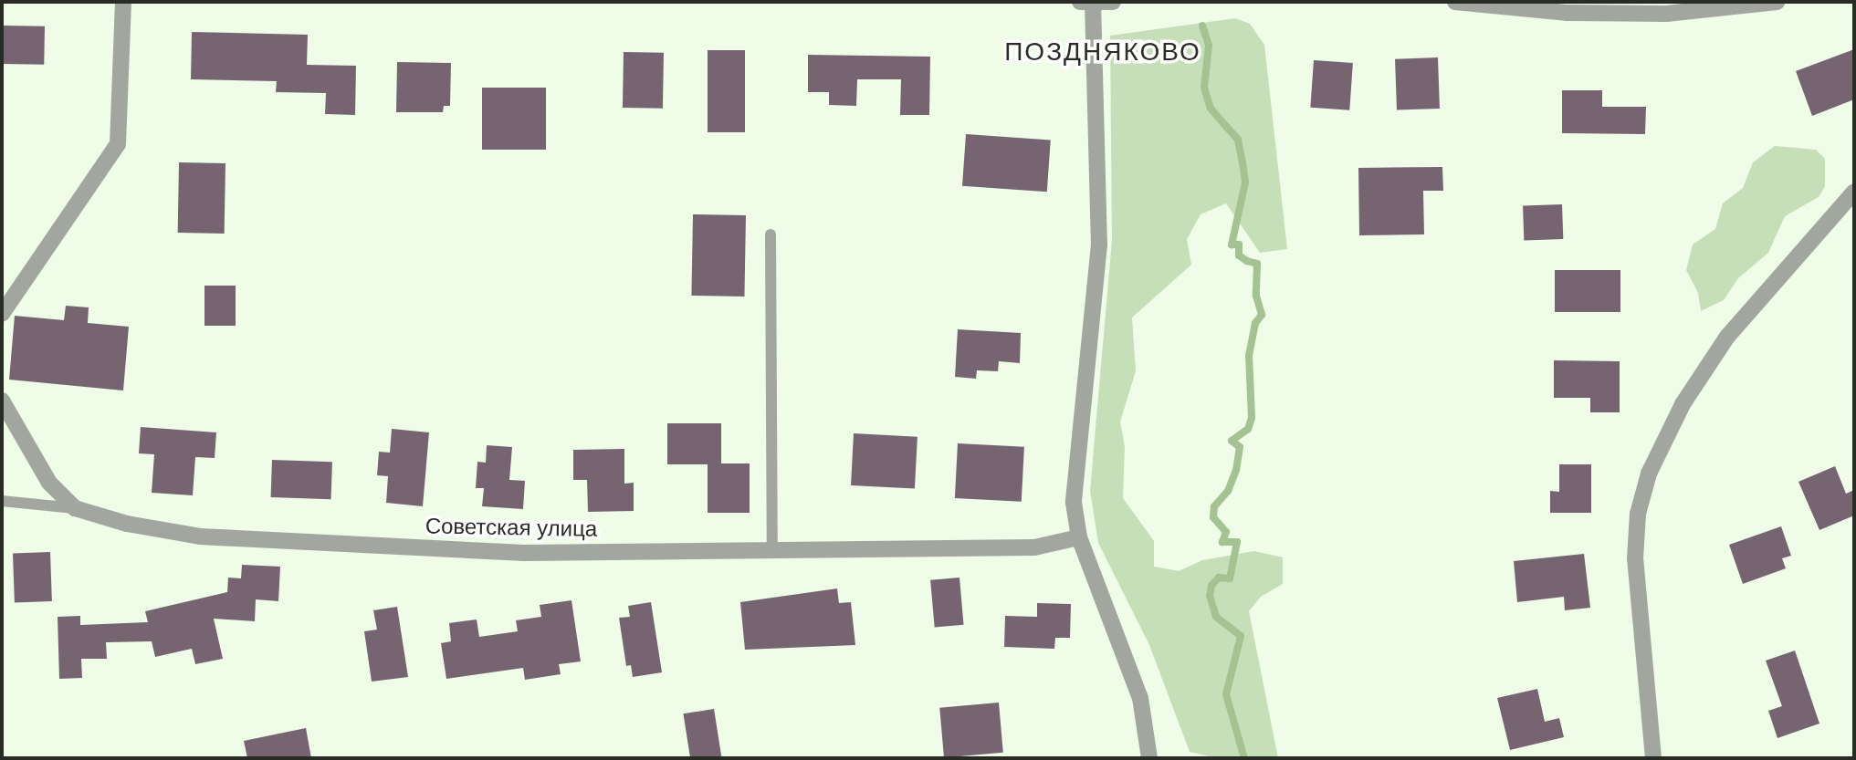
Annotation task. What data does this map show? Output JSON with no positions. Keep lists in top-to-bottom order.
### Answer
{
  "streets": {
    "street": ["Советская улица"]
  },
  "districts": ["ПОЗДНЯКОВО"]
}
